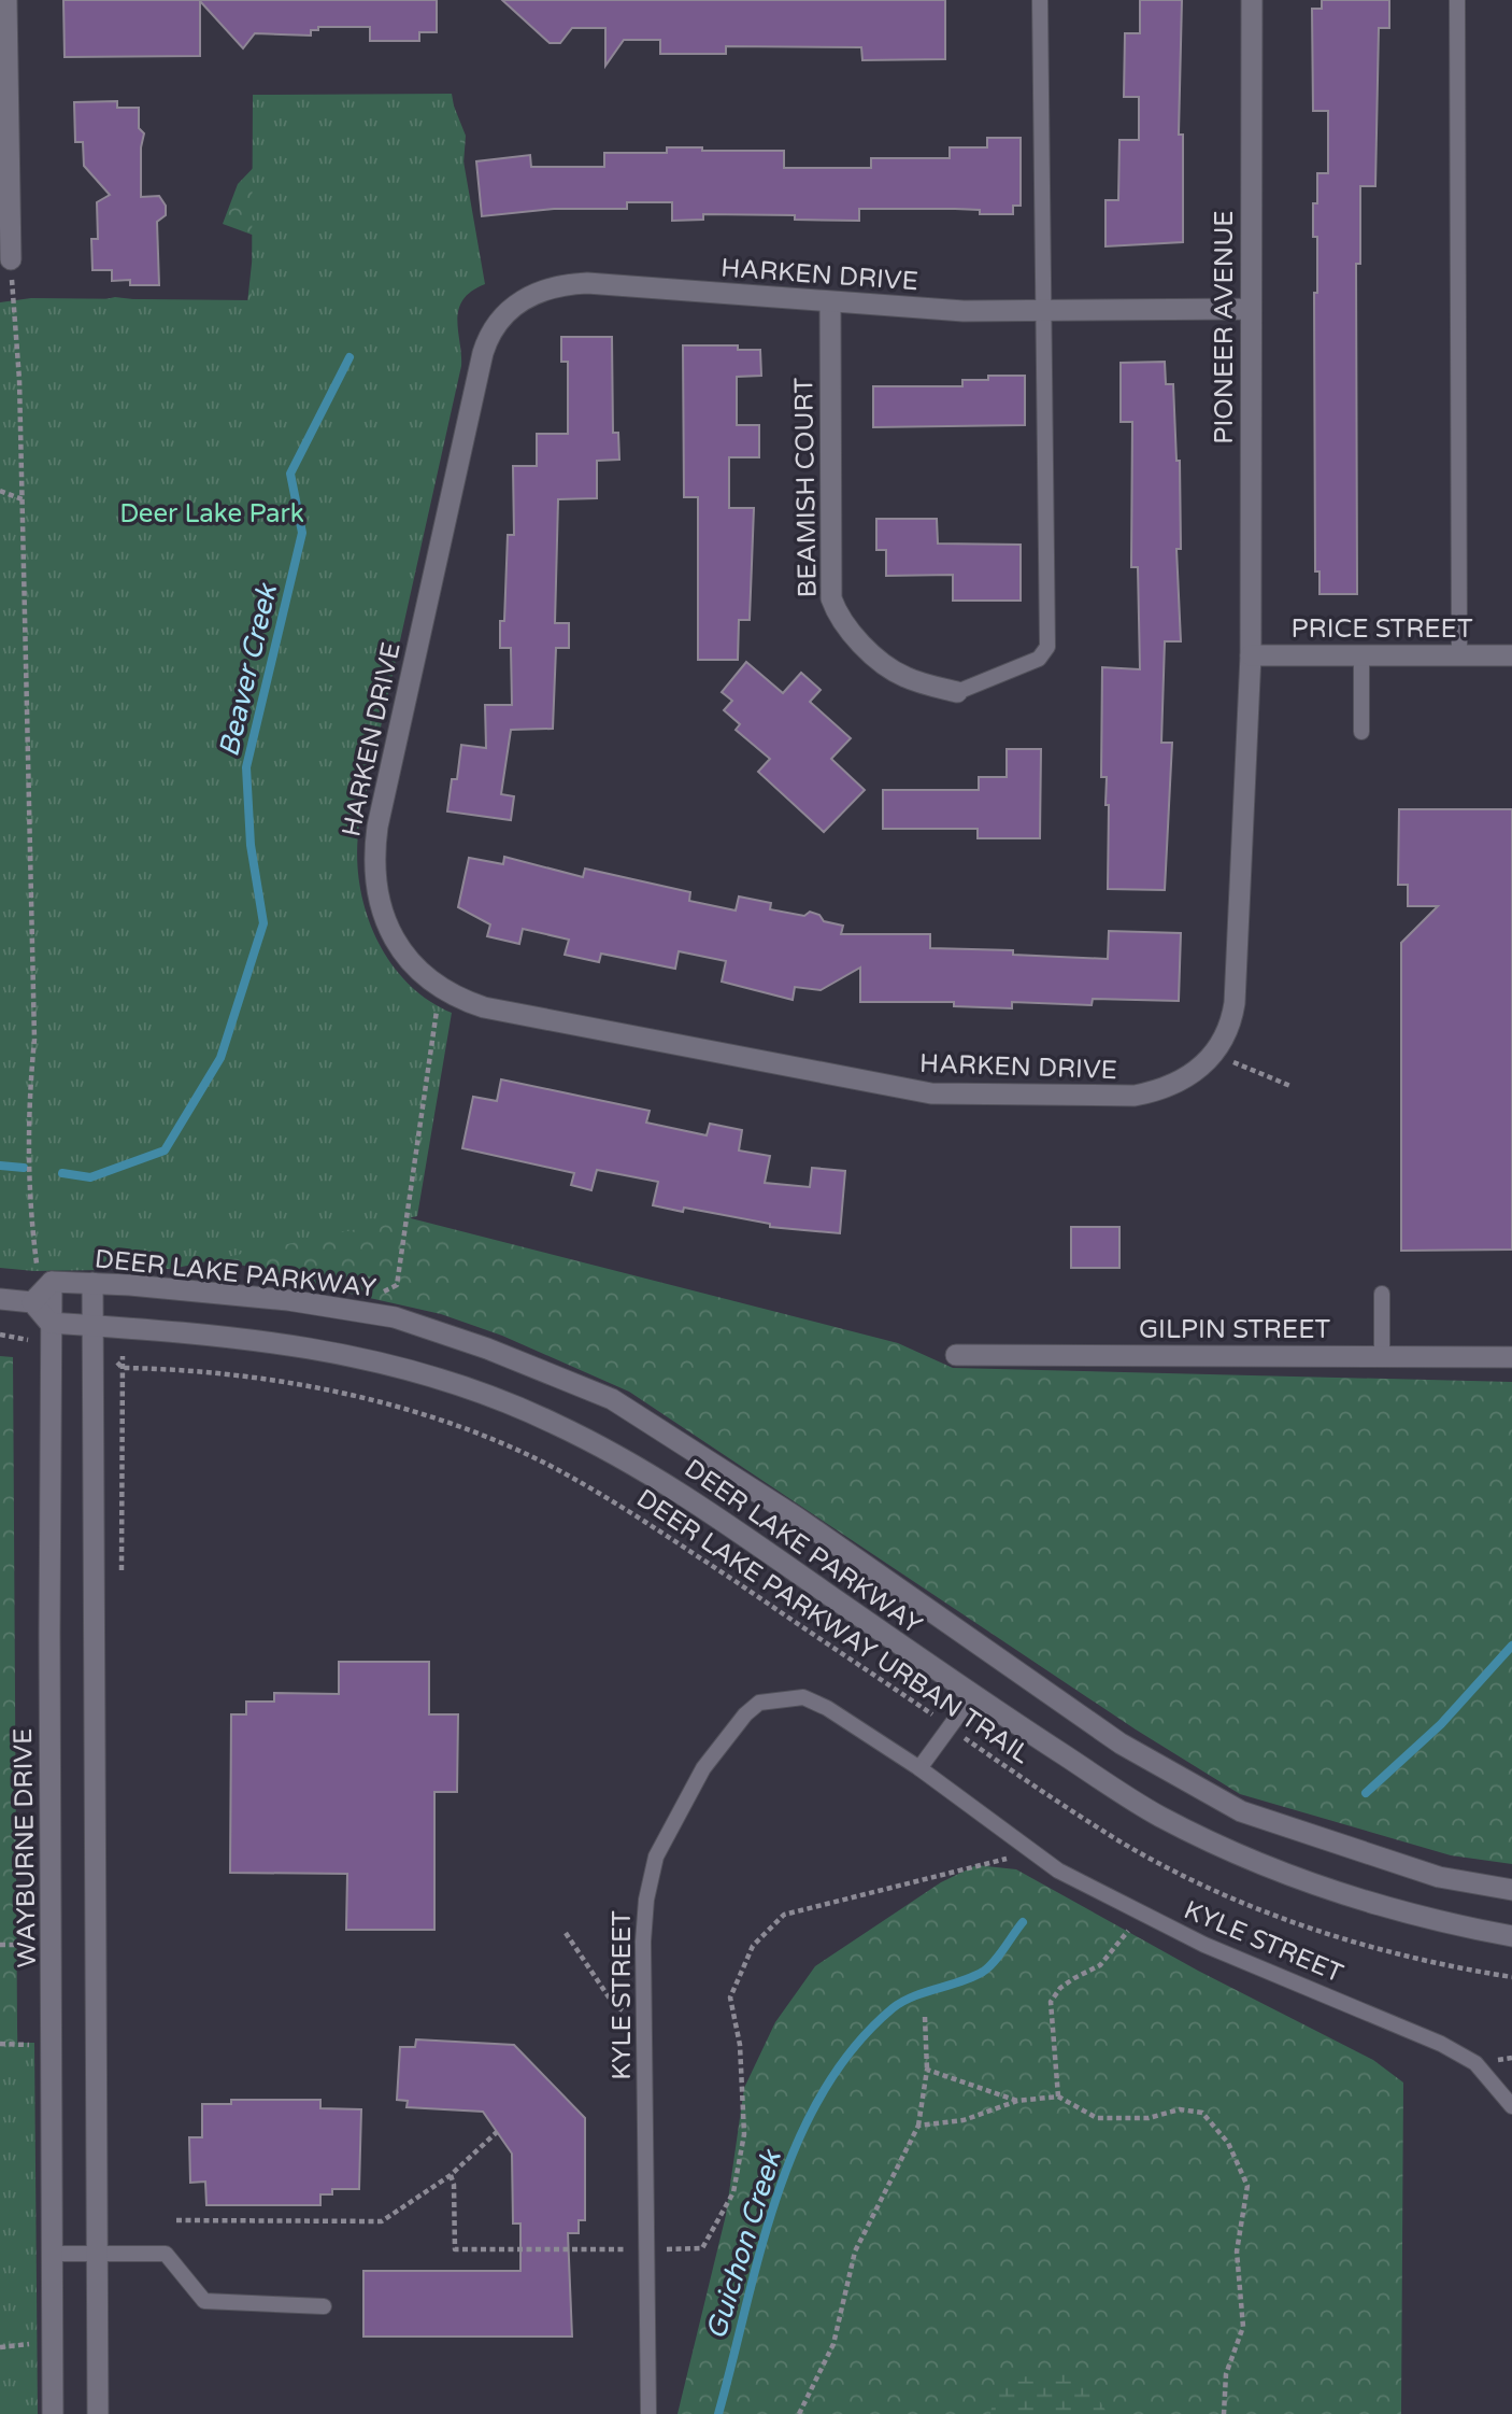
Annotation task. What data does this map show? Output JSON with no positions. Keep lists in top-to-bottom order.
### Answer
{
  "streets": {
    "street": [
      "HARKEN DRIVE",
      "PIONEER AVENUE",
      "BEAMISH COURT",
      "PRICE STREET",
      "DEER LAKE PARKWAY",
      "GILPIN STREET",
      "WAYBURNE DRIVE"
    ],
    "lane": ["KYLE STREET"],
    "path": ["DEER LAKE PARKWAY URBAN TRAIL"]
  },
  "crossings": [
    ["HARKEN DRIVE", "PIONEER AVENUE"],
    ["HARKEN DRIVE", "BEAMISH COURT"],
    ["HARKEN DRIVE", "PRICE STREET"],
    ["PIONEER AVENUE", "PRICE STREET"],
    ["DEER LAKE PARKWAY", "WAYBURNE DRIVE"]
  ],
  "water": ["Beaver Creek", "Guichon Creek"],
  "parks": ["Deer Lake Park"]
}
